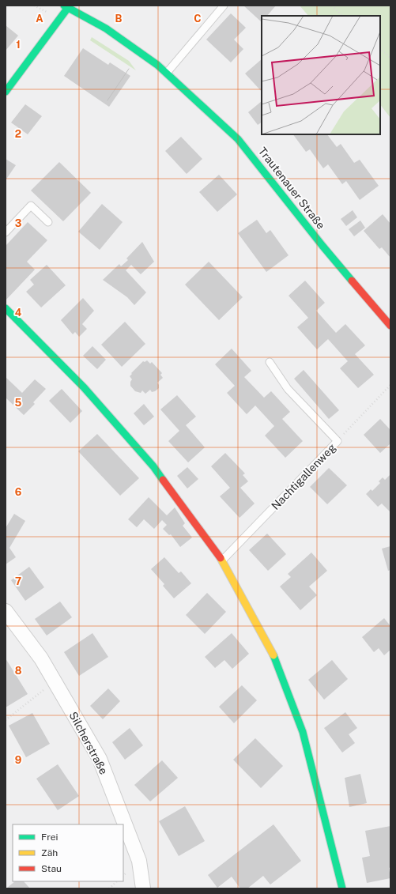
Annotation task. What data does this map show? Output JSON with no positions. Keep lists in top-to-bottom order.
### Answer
{
  "streets": {
    "street": ["Trautenauer Straße", "Silcherstraße"],
    "lane": ["Nachtigallenweg"]
  },
  "legend": ["Frei", "Zäh", "Stau"],
  "grid": {
    "columns": ["A", "B", "C"],
    "rows": [
      "1",
      "2",
      "3",
      "4",
      "5",
      "6",
      "7",
      "8",
      "9"
    ]
  }
}
